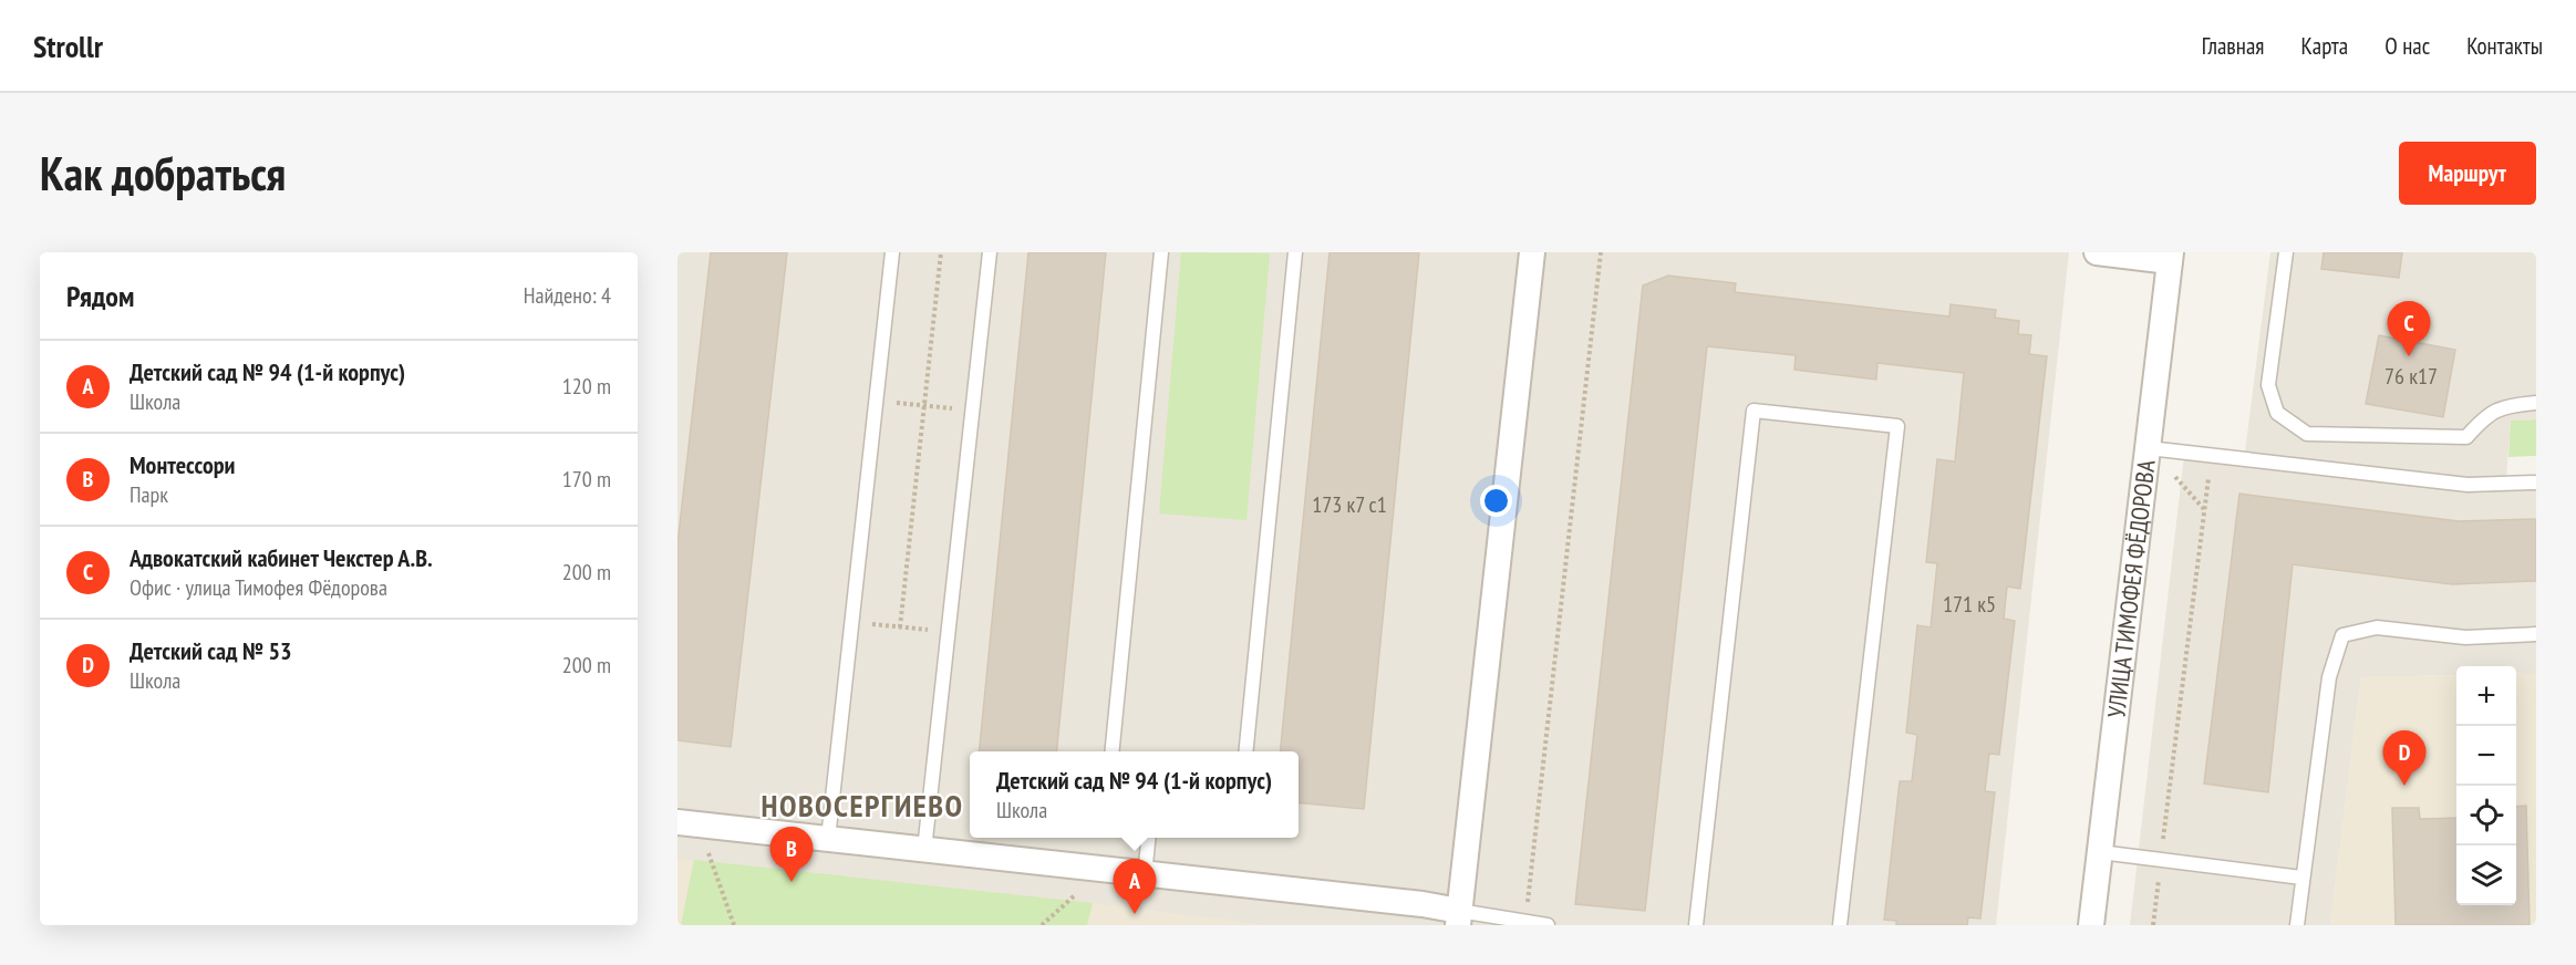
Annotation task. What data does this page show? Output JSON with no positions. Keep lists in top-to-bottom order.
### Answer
{
  "streets": {
    "street": ["УЛИЦА ТИМОФЕЯ ФЁДОРОВА"]
  },
  "districts": ["НОВОСЕРГИЕВО"],
  "house_numbers": ["76 к17", "173 к7 с1", "171 к5"],
  "page": {
    "header": "Strollr",
    "nav": [
      "Главная",
      "Карта",
      "О нас",
      "Контакты"
    ],
    "buttons": "Маршрут",
    "title": "Как добраться",
    "heading": ["Рядом", "Найдено: 4"],
    "pins": [
      "C",
      "D",
      "B",
      "A"
    ],
    "list": [
      {
        "mark": "A",
        "name": "Детский сад № 94 (1-й корпус)",
        "note": "Школа",
        "value": "120 m"
      },
      {
        "mark": "B",
        "name": "Монтессори",
        "note": "Парк",
        "value": "170 m"
      },
      {
        "mark": "C",
        "name": "Адвокатский кабинет Чекстер А.В.",
        "note": "Офис · улица Тимофея Фёдорова",
        "value": "200 m"
      },
      {
        "mark": "D",
        "name": "Детский сад № 53",
        "note": "Школа",
        "value": "200 m"
      }
    ],
    "map_buttons": ["+", "−"],
    "popup": ["Детский сад № 94 (1-й корпус)", "Школа"]
  }
}
